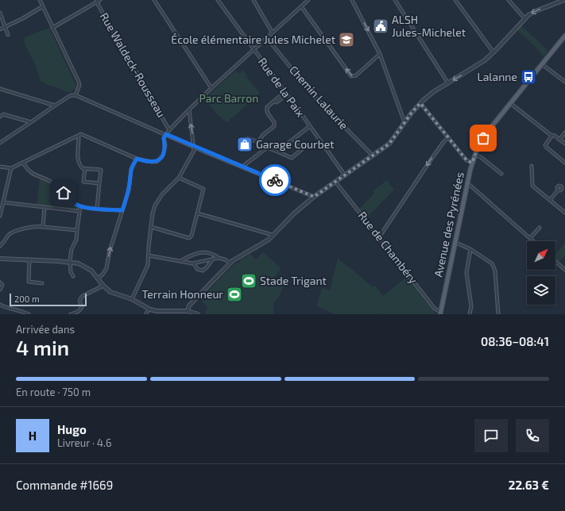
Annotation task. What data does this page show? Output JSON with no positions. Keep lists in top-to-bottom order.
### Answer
{
  "streets": {
    "main road": ["Avenue des Pyrénées"],
    "street": [
      "Rue Waldeck-Rousseau",
      "Rue de la Paix",
      "Chemin Lalaurie",
      "Rue de Chambéry"
    ]
  },
  "crossings": [
    ["Avenue des Pyrénées", "Rue de Chambéry"]
  ],
  "parks": ["Parc Barron"],
  "places": {
    "public building": ["ALSH Jules-Michelet"],
    "school or university": ["École élémentaire Jules Michelet"],
    "bus stop": ["Lalanne"],
    "shop": ["Garage Courbet"],
    "sports": ["Stade Trigant", "Terrain Honneur"]
  },
  "scale_bar": "200 m",
  "north": "top right",
  "page": {
    "scale": "200 m",
    "heading": ["4 min", "Arrivée dans", "08:36–08:41"],
    "panel": [
      "Hugo",
      "Livreur · 4.6",
      "Commande #1669",
      "22.63 €"
    ],
    "bar": "En route · 750 m",
    "round": "H"
  }
}
